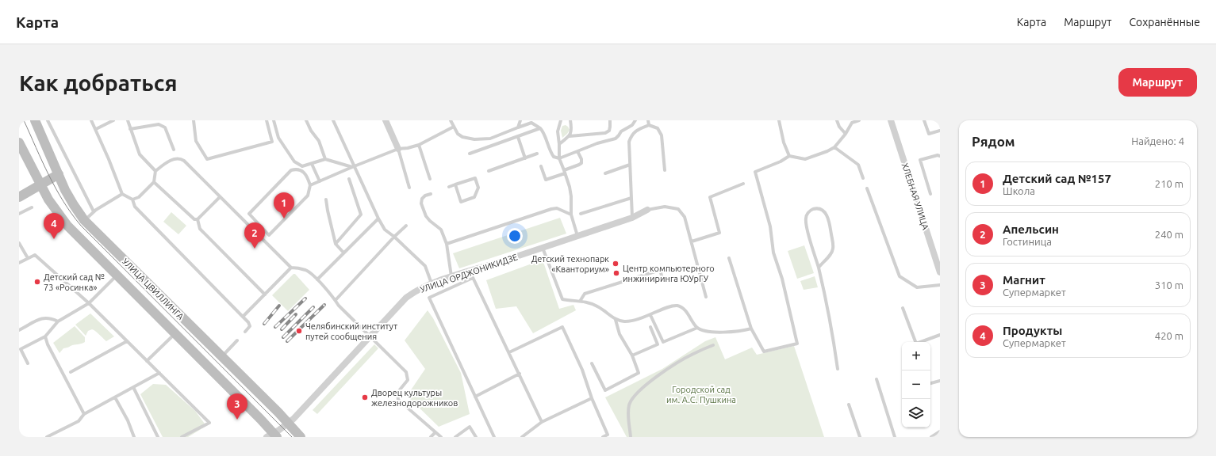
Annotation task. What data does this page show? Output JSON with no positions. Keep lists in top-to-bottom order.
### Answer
{
  "streets": {
    "main road": ["УЛИЦА ЦВИЛЛИНГА"],
    "street": ["ХЛЕБНАЯ УЛИЦА", "УЛИЦА ОРДЖОНИКИДЗЕ"]
  },
  "crossings": [
    ["УЛИЦА ОРДЖОНИКИДЗЕ", "УЛИЦА ЦВИЛЛИНГА"]
  ],
  "parks": ["Городской сад им. А.С. Пушкина"],
  "places": [
    "Детский технопарк «Кванториум»",
    "Центр компьютерного инжиниринга ЮУрГУ",
    "Детский сад № 73 «Росинка»",
    "Челябинский институт путей сообщения",
    "Дворец культуры железнодорожников"
  ],
  "page": {
    "header": "Карта",
    "nav": ["Карта", "Маршрут", "Сохранённые"],
    "buttons": "Маршрут",
    "title": "Как добраться",
    "heading": ["Рядом", "Найдено: 4"],
    "list": [
      {
        "mark": "1",
        "name": "Детский сад №157",
        "note": "Школа",
        "value": "210 m"
      },
      {
        "mark": "2",
        "name": "Апельсин",
        "note": "Гостиница",
        "value": "240 m"
      },
      {
        "mark": "3",
        "name": "Магнит",
        "note": "Супермаркет",
        "value": "310 m"
      },
      {
        "mark": "4",
        "name": "Продукты",
        "note": "Супермаркет",
        "value": "420 m"
      }
    ],
    "pins": [
      "1",
      "4",
      "2",
      "3"
    ],
    "map_buttons": ["+", "−"]
  }
}
